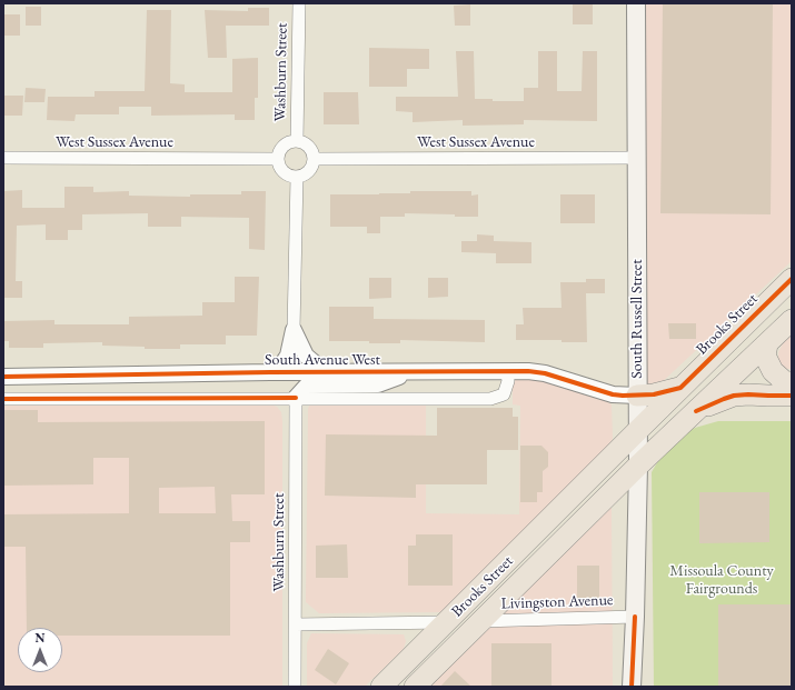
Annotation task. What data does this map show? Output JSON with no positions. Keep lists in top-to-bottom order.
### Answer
{
  "streets": {
    "highway": ["Brooks Street"],
    "main road": ["South Russell Street"],
    "street": [
      "Washburn Street",
      "West Sussex Avenue",
      "South Avenue West",
      "Livingston Avenue"
    ]
  },
  "crossings": [
    ["Washburn Street", "West Sussex Avenue"],
    ["West Sussex Avenue", "South Russell Street"],
    ["South Russell Street", "Brooks Street"],
    ["South Russell Street", "South Avenue West"],
    ["South Russell Street", "Livingston Avenue"],
    ["Brooks Street", "Livingston Avenue"]
  ],
  "parks": ["Missoula County Fairgrounds"],
  "north": "top"
}
